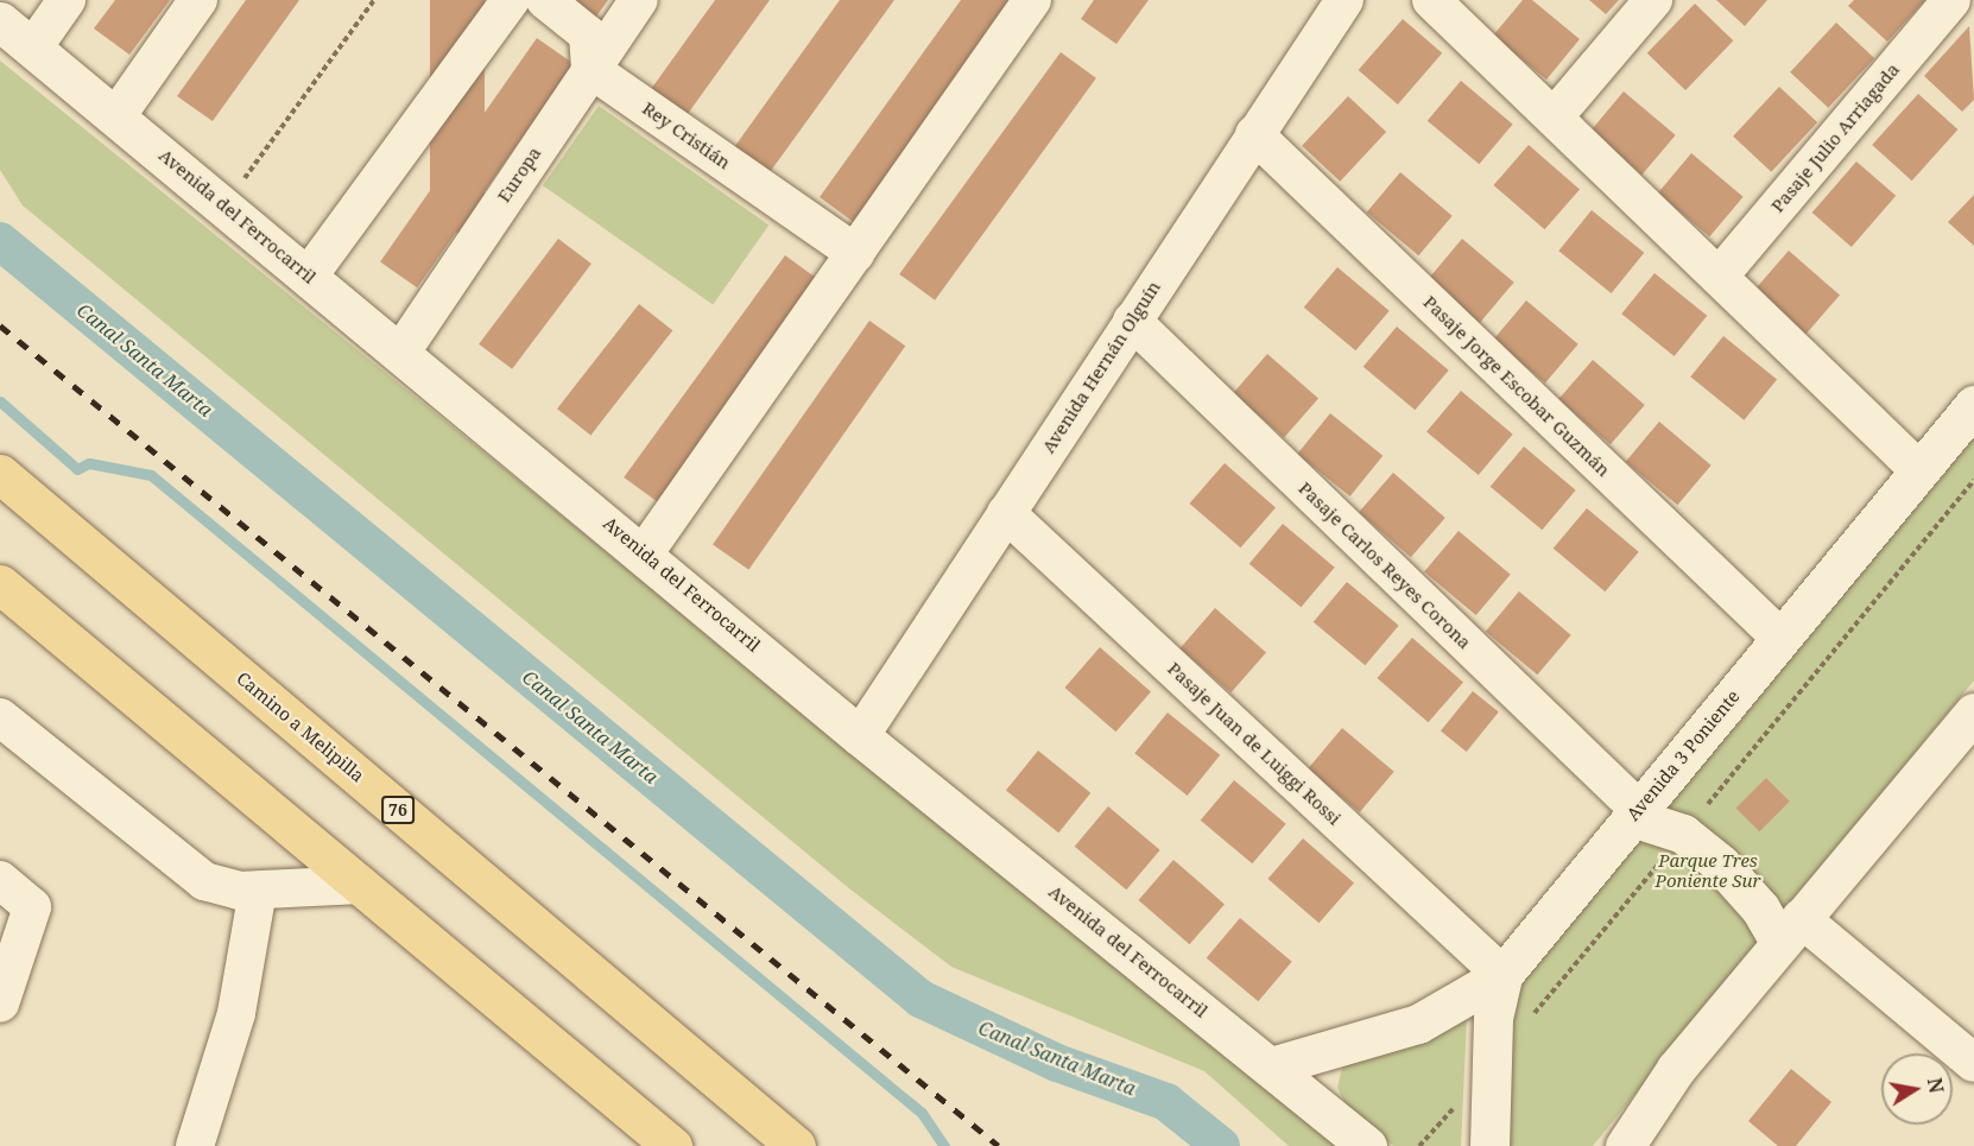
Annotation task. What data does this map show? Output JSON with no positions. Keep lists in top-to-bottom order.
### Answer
{
  "streets": {
    "main road": [
      "Avenida del Ferrocarril",
      "Camino a Melipilla",
      "Avenida 3 Poniente",
      "76"
    ],
    "street": [
      "Rey Cristián",
      "Pasaje Julio Arriagada",
      "Europa",
      "Avenida Hernán Olguín",
      "Pasaje Jorge Escobar Guzmán",
      "Pasaje Carlos Reyes Corona",
      "Pasaje Juan de Luiggi Rossi"
    ]
  },
  "crossings": [
    ["Rey Cristián", "Europa"],
    ["Europa", "Avenida del Ferrocarril"],
    ["Avenida del Ferrocarril", "Avenida Hernán Olguín"],
    ["Avenida Hernán Olguín", "Pasaje Jorge Escobar Guzmán"],
    ["Avenida Hernán Olguín", "Pasaje Carlos Reyes Corona"],
    ["Avenida Hernán Olguín", "Pasaje Juan de Luiggi Rossi"],
    ["Pasaje Jorge Escobar Guzmán", "Avenida 3 Poniente"],
    ["Pasaje Carlos Reyes Corona", "Avenida 3 Poniente"],
    ["Pasaje Juan de Luiggi Rossi", "Avenida 3 Poniente"]
  ],
  "water": ["Canal Santa Marta"],
  "parks": ["Parque Tres Poniente Sur"],
  "north": "right"
}
